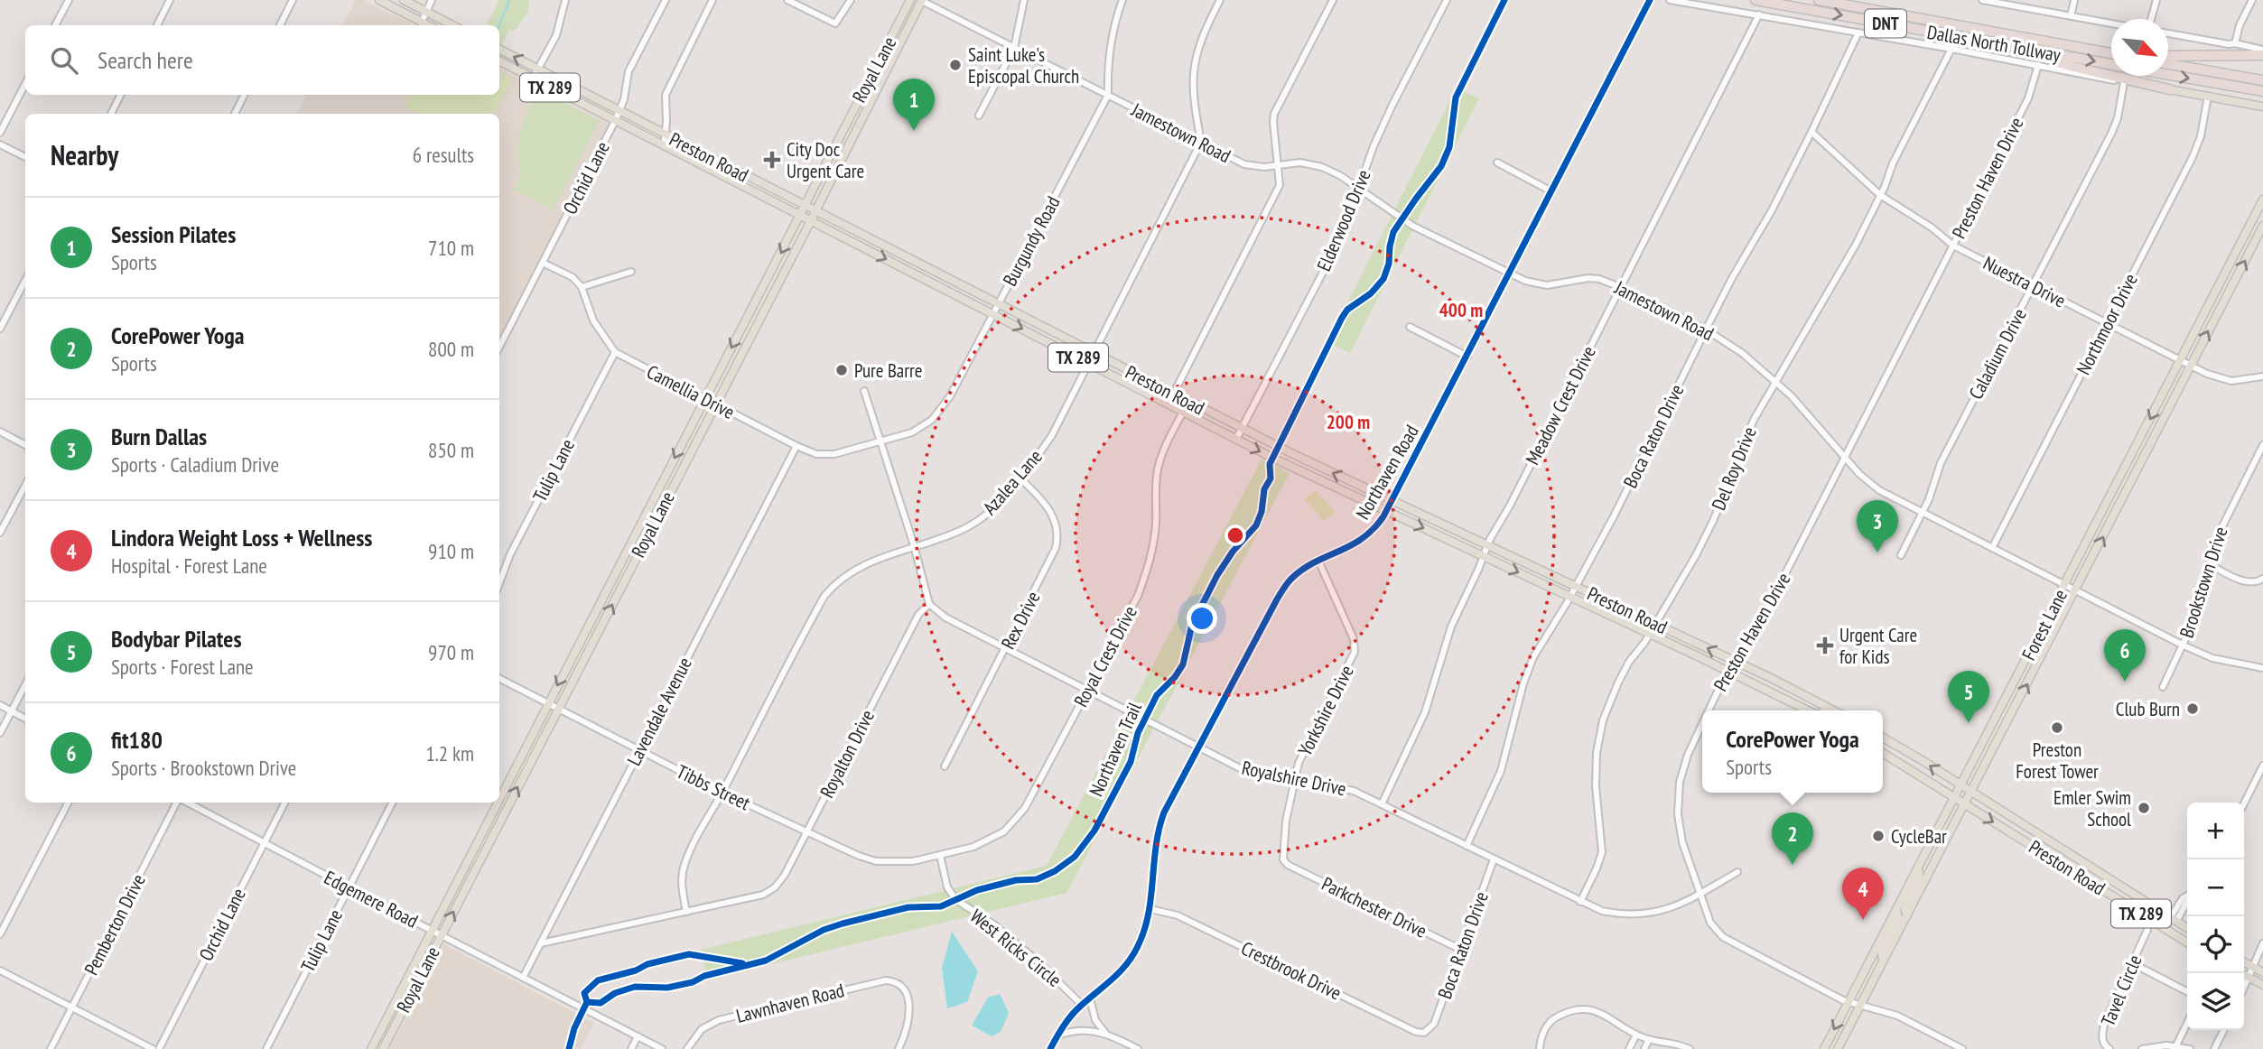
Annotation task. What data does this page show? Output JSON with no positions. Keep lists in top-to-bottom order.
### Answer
{
  "streets": {
    "highway": ["DNT", "Dallas North Tollway"],
    "main road": [
      "Royal Lane",
      "TX 289",
      "Preston Road",
      "Forest Lane"
    ],
    "street": [
      "Jamestown Road",
      "Orchid Lane",
      "Preston Haven Drive",
      "Elderwood Drive",
      "Burgundy Road",
      "Nuestra Drive",
      "Northmoor Drive",
      "Caladium Drive",
      "Camellia Drive",
      "Meadow Crest Drive",
      "Boca Raton Drive",
      "Del Roy Drive",
      "Tulip Lane",
      "Northaven Road",
      "Azalea Lane",
      "Brookstown Drive",
      "Rex Drive",
      "Royal Crest Drive",
      "Yorkshire Drive",
      "Lavendale Avenue",
      "Royalton Drive",
      "Royalshire Drive",
      "Tibbs Street",
      "Edgemere Road",
      "Parkchester Drive",
      "Pemberton Drive",
      "West Ricks Circle",
      "Crestbrook Drive",
      "Tavel Circle",
      "Lawnhaven Road"
    ],
    "cycle path": ["Northaven Trail"]
  },
  "crossings": [
    ["Royal Lane", "Jamestown Road"],
    ["Royal Lane", "Preston Road"],
    ["Royal Lane", "Camellia Drive"],
    ["Royal Lane", "Tibbs Street"],
    ["Royal Lane", "Edgemere Road"],
    ["Jamestown Road", "Preston Haven Drive"],
    ["Jamestown Road", "Elderwood Drive"],
    ["Jamestown Road", "Burgundy Road"],
    ["Jamestown Road", "Northmoor Drive"],
    ["Jamestown Road", "Caladium Drive"],
    ["Jamestown Road", "Meadow Crest Drive"],
    ["Jamestown Road", "Boca Raton Drive"],
    ["Jamestown Road", "Del Roy Drive"],
    ["Jamestown Road", "Northaven Road"],
    ["Jamestown Road", "Azalea Lane"],
    ["Jamestown Road", "Brookstown Drive"],
    ["Jamestown Road", "Forest Lane"],
    ["Preston Road", "Orchid Lane"],
    ["Preston Road", "Preston Haven Drive"],
    ["Preston Road", "Elderwood Drive"],
    ["Preston Road", "Burgundy Road"],
    ["Preston Road", "Meadow Crest Drive"],
    ["Preston Road", "Boca Raton Drive"],
    ["Preston Road", "Del Roy Drive"],
    ["Preston Road", "Northaven Road"],
    ["Preston Road", "Azalea Lane"],
    ["Preston Road", "Forest Lane"],
    ["Preston Road", "Royal Crest Drive"],
    ["Orchid Lane", "Edgemere Road"],
    ["Preston Haven Drive", "Nuestra Drive"],
    ["Preston Haven Drive", "Forest Lane"],
    ["Preston Haven Drive", "Royalshire Drive"],
    ["Burgundy Road", "Camellia Drive"],
    ["Nuestra Drive", "Northmoor Drive"],
    ["Nuestra Drive", "Caladium Drive"],
    ["Nuestra Drive", "Boca Raton Drive"],
    ["Nuestra Drive", "Del Roy Drive"],
    ["Nuestra Drive", "Forest Lane"],
    ["Camellia Drive", "Tulip Lane"],
    ["Camellia Drive", "Lavendale Avenue"],
    ["Meadow Crest Drive", "Royalshire Drive"],
    ["Boca Raton Drive", "Royalshire Drive"],
    ["Boca Raton Drive", "Parkchester Drive"],
    ["Boca Raton Drive", "Crestbrook Drive"],
    ["Del Roy Drive", "Royalshire Drive"],
    ["Tulip Lane", "Edgemere Road"],
    ["Northaven Road", "Yorkshire Drive"],
    ["Northaven Road", "Royalshire Drive"],
    ["Northaven Road", "West Ricks Circle"],
    ["Northaven Road", "Crestbrook Drive"],
    ["Azalea Lane", "Rex Drive"],
    ["Azalea Lane", "Royalton Drive"],
    ["Azalea Lane", "Tibbs Street"],
    ["Rex Drive", "Royalshire Drive"],
    ["Royal Crest Drive", "Royalshire Drive"],
    ["Royal Crest Drive", "Tibbs Street"],
    ["Royal Crest Drive", "West Ricks Circle"],
    ["Yorkshire Drive", "Royalshire Drive"],
    ["Yorkshire Drive", "Parkchester Drive"],
    ["Lavendale Avenue", "Royalton Drive"],
    ["Lavendale Avenue", "Tibbs Street"],
    ["Lavendale Avenue", "Edgemere Road"],
    ["Royalton Drive", "Royalshire Drive"],
    ["Royalton Drive", "Tibbs Street"],
    ["Tibbs Street", "West Ricks Circle"]
  ],
  "places": {
    "other": [
      "Saint Luke's Episcopal Church",
      "Pure Barre",
      "Club Burn",
      "Preston Forest Tower",
      "Emler Swim School",
      "CycleBar"
    ],
    "health": ["City Doc Urgent Care", "Urgent Care for Kids"]
  },
  "north": "bottom right",
  "page": {
    "search": "Search here",
    "pins": [
      "1",
      "3",
      "6",
      "5",
      "2",
      "4"
    ],
    "heading": ["Nearby", "6 results"],
    "list": [
      {
        "mark": "1",
        "name": "Session Pilates",
        "note": "Sports",
        "value": "710 m"
      },
      {
        "mark": "2",
        "name": "CorePower Yoga",
        "note": "Sports",
        "value": "800 m"
      },
      {
        "mark": "3",
        "name": "Burn Dallas",
        "note": "Sports · Caladium Drive",
        "value": "850 m"
      },
      {
        "mark": "4",
        "name": "Lindora Weight Loss + Wellness",
        "note": "Hospital · Forest Lane",
        "value": "910 m"
      },
      {
        "mark": "5",
        "name": "Bodybar Pilates",
        "note": "Sports · Forest Lane",
        "value": "970 m"
      },
      {
        "mark": "6",
        "name": "fit180",
        "note": "Sports · Brookstown Drive",
        "value": "1.2 km"
      }
    ],
    "popup": ["CorePower Yoga", "Sports"],
    "map_buttons": ["+", "−"]
  },
  "rings": ["400 m", "200 m"]
}
